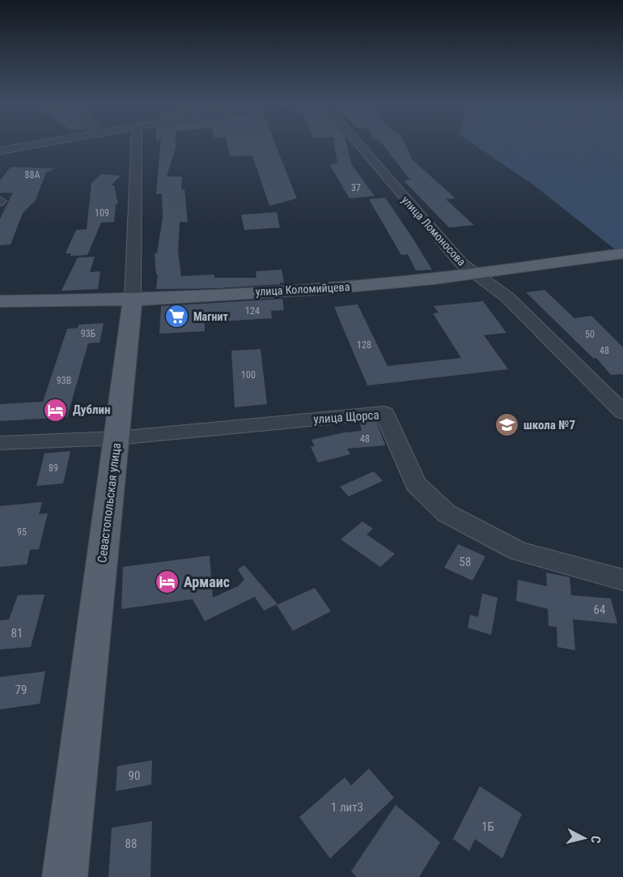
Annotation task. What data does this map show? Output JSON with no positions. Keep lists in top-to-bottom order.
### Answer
{
  "streets": {
    "main road": ["улица Коломийцева", "Севастопольская улица"],
    "street": ["улица Ломоносова", "улица Щорса"]
  },
  "crossings": [
    ["улица Ломоносова", "улица Коломийцева"],
    ["улица Коломийцева", "Севастопольская улица"],
    ["улица Щорса", "Севастопольская улица"]
  ],
  "places": {
    "supermarket": ["Магнит"],
    "hotel": ["Дублин", "Армаис"],
    "school or university": ["школа №7"]
  },
  "house_numbers": [
    "88А",
    "37",
    "109",
    "124",
    "93Б",
    "50",
    "128",
    "48",
    "100",
    "93В",
    "48",
    "89",
    "95",
    "58",
    "64",
    "81",
    "79",
    "90",
    "1 лит3",
    "1Б",
    "88"
  ],
  "north": "right"
}
